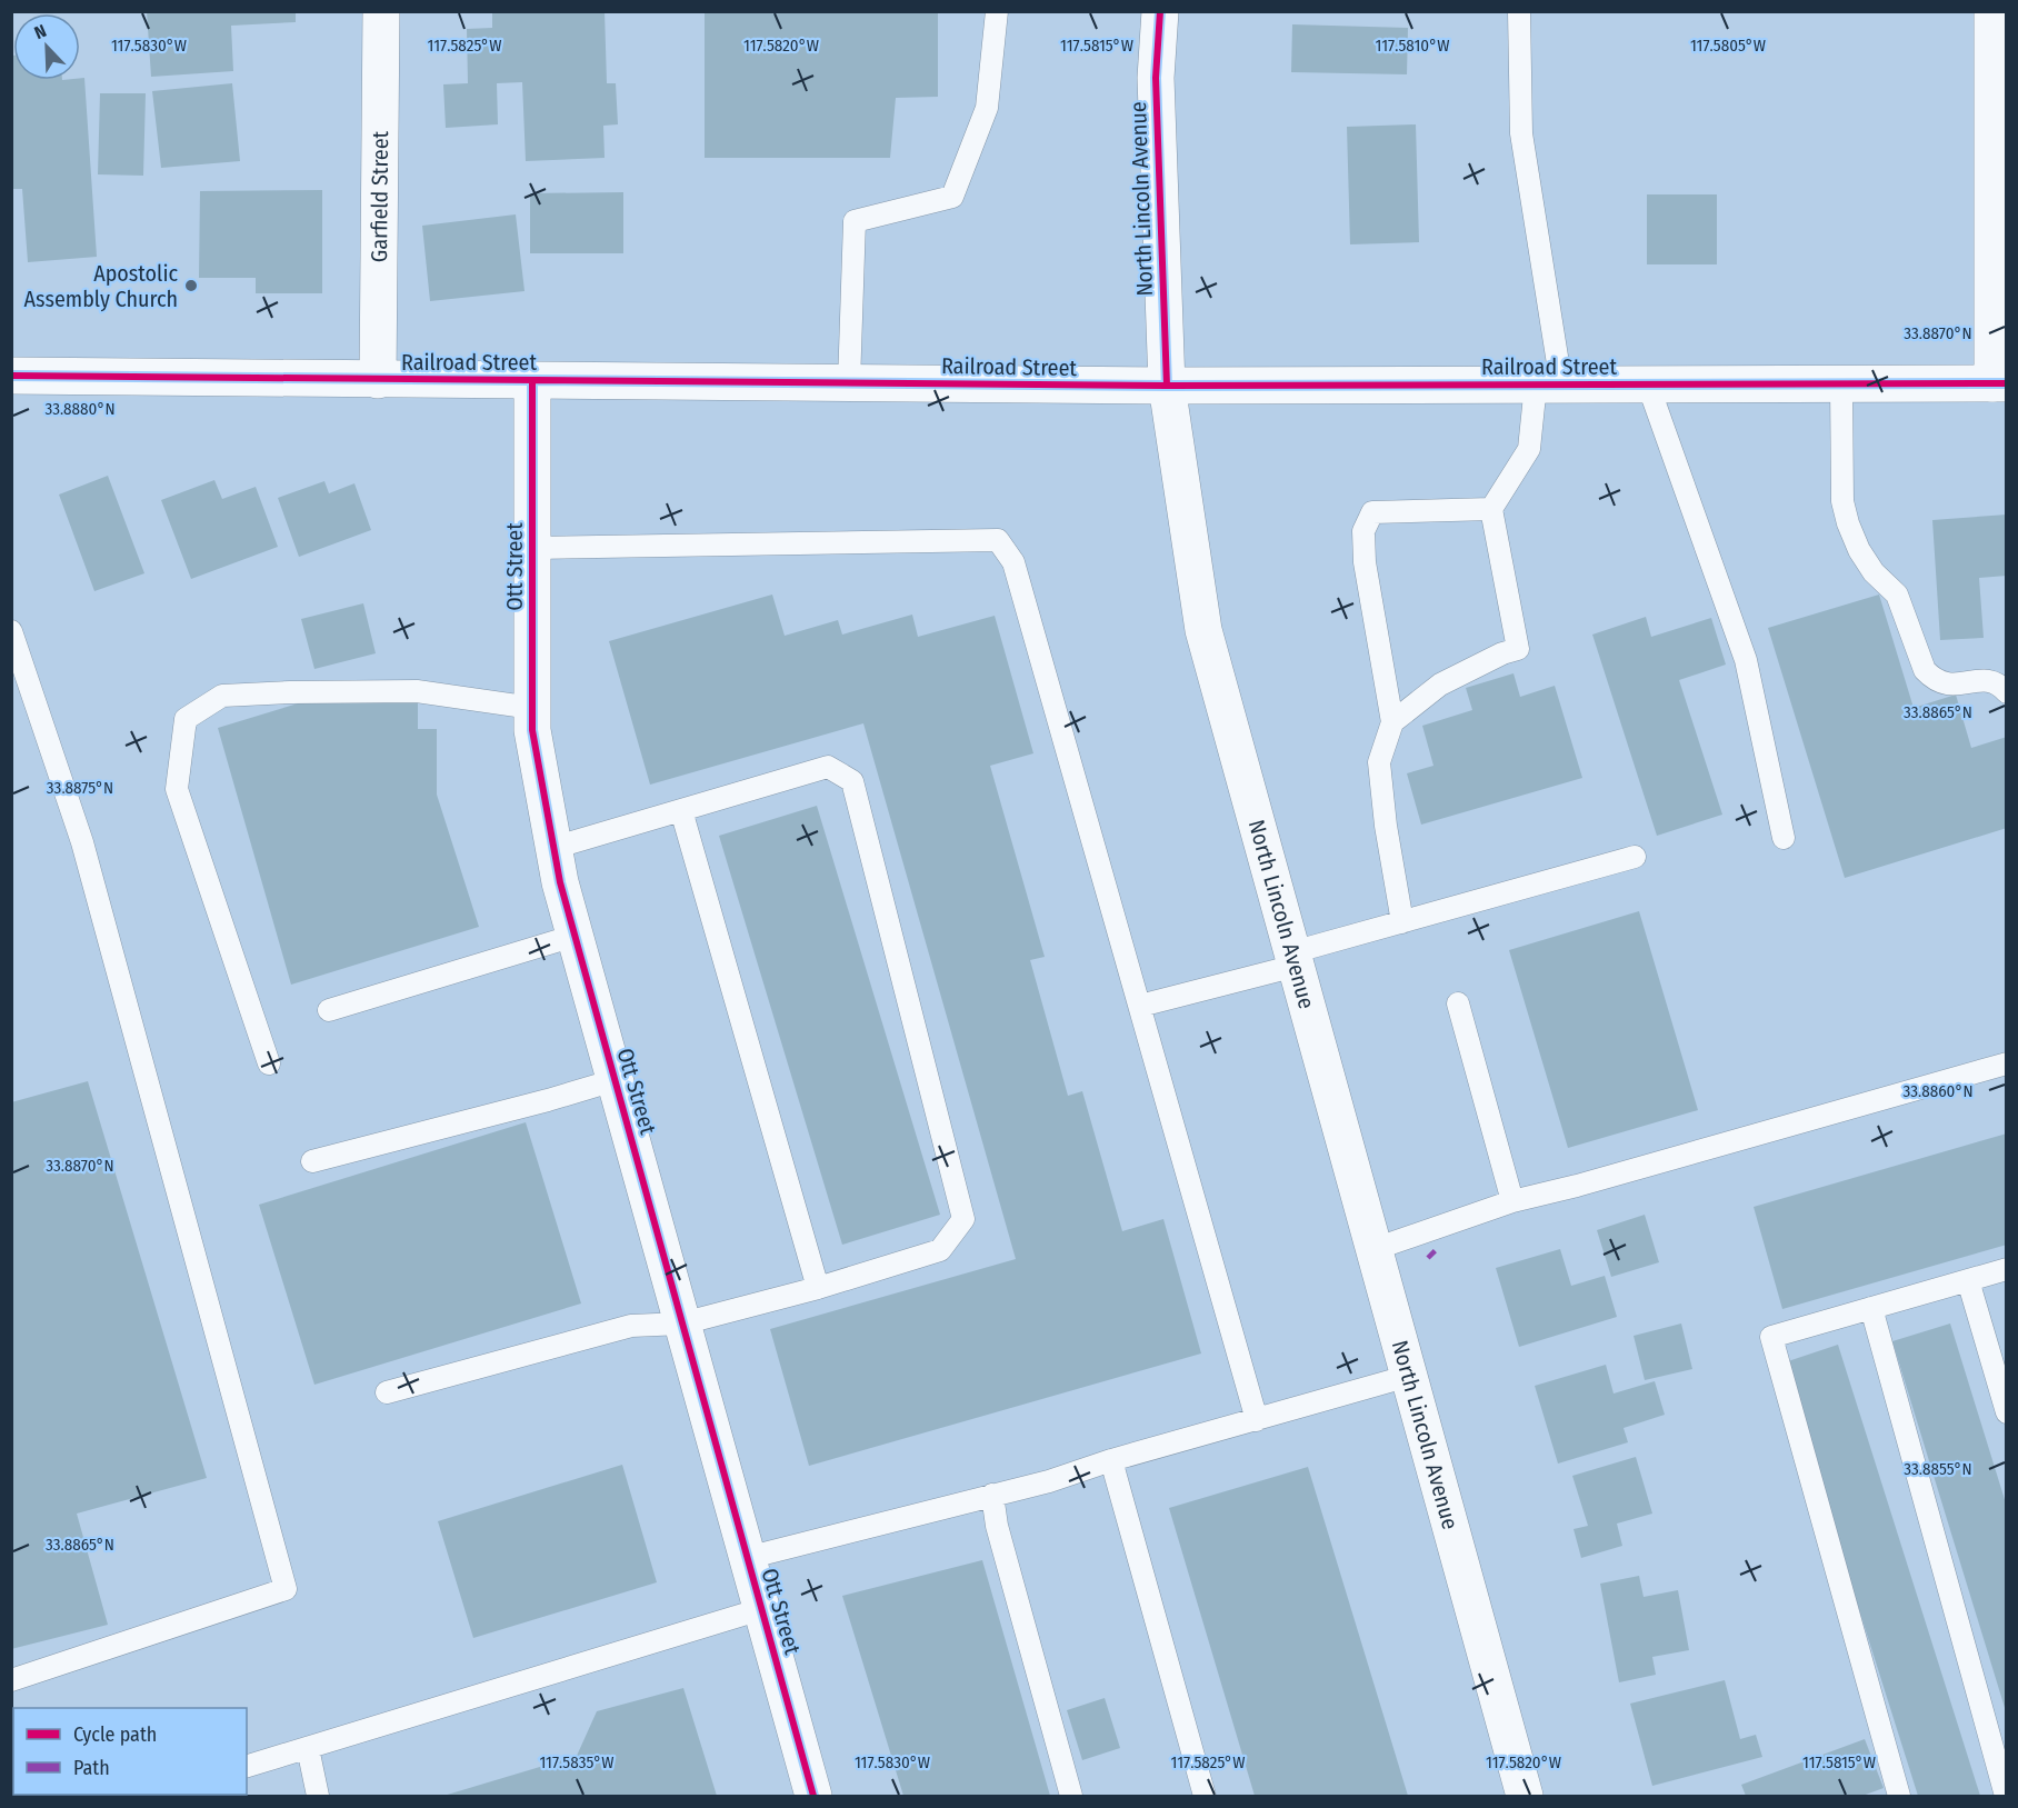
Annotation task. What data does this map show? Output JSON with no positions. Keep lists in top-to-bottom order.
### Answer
{
  "streets": {
    "main road": [
      "Garfield Street",
      "North Lincoln Avenue",
      "Railroad Street",
      "Ott Street"
    ]
  },
  "crossings": [
    ["Garfield Street", "Railroad Street"],
    ["North Lincoln Avenue", "Railroad Street"],
    ["Railroad Street", "Ott Street"]
  ],
  "places": ["Apostolic Assembly Church"],
  "legend": ["Cycle path", "Path"],
  "north": "top left",
  "coordinates": [
    "117.5830°W",
    "117.5825°W",
    "117.5820°W",
    "117.5815°W",
    "117.5810°W",
    "117.5805°W",
    "33.8870°N",
    "33.8880°N",
    "33.8865°N",
    "33.8875°N",
    "33.8860°N",
    "33.8855°N",
    "117.5835°W"
  ]
}
